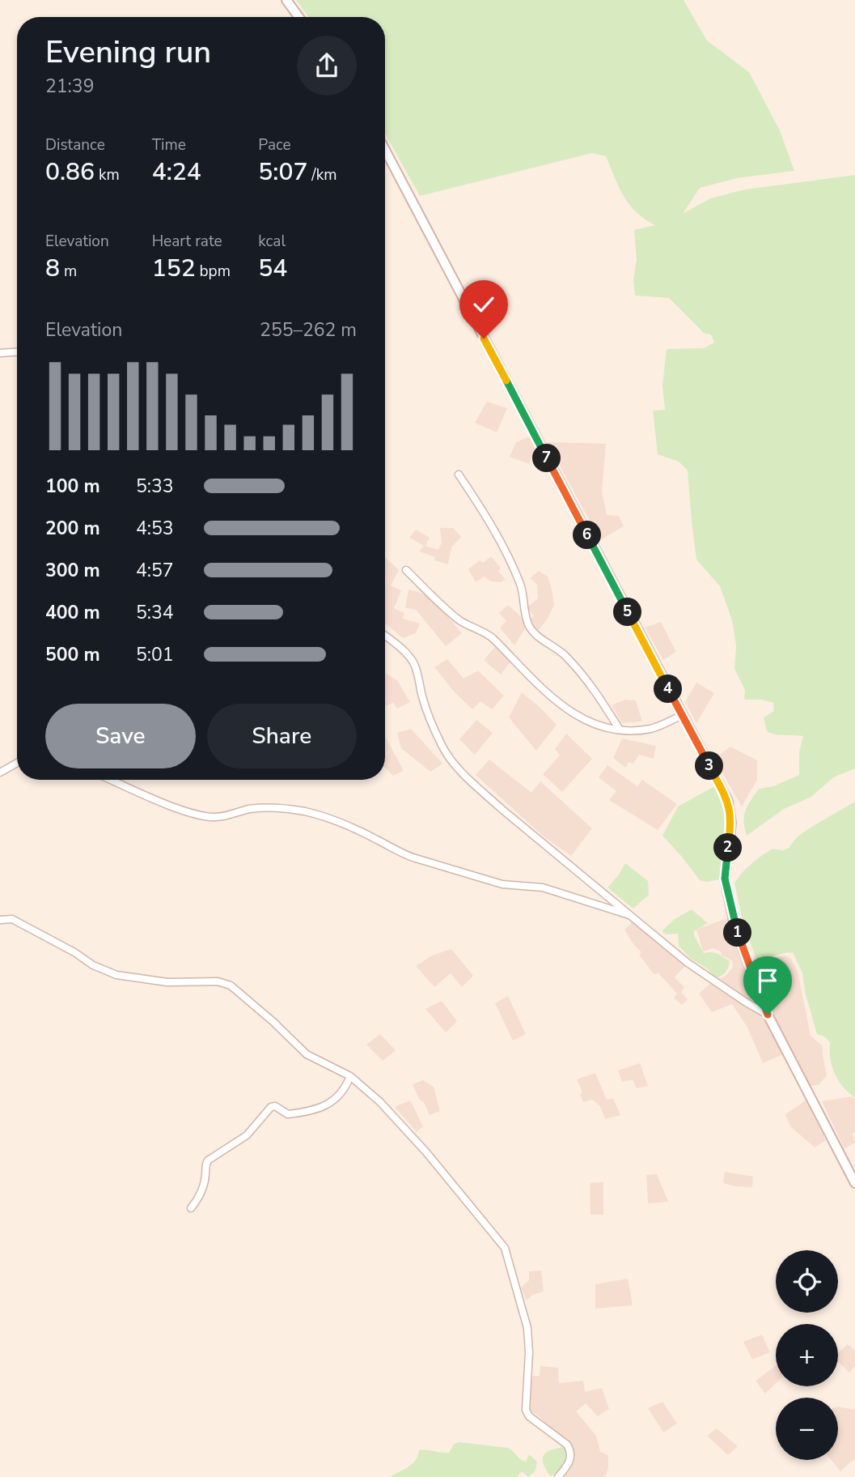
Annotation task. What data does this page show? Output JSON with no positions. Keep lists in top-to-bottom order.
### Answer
{
  "page": {
    "heading": ["Evening run", "21:39"],
    "stats": [
      ["Distance", "0.86 km"],
      ["Time", "4:24"],
      ["Pace", "5:07 /km"],
      ["Elevation", "8 m"],
      ["Heart rate", "152 bpm"],
      ["kcal", "54"]
    ],
    "chart": ["Elevation", "255–262 m"],
    "pins": [
      "7",
      "6",
      "5",
      "4",
      "3",
      "2",
      "1"
    ],
    "list": [
      {
        "name": "100 m",
        "note": "5:33"
      },
      {
        "name": "200 m",
        "note": "4:53"
      },
      {
        "name": "300 m",
        "note": "4:57"
      },
      {
        "name": "400 m",
        "note": "5:34"
      },
      {
        "name": "500 m",
        "note": "5:01"
      }
    ],
    "buttons": ["Save", "Share"],
    "map_buttons": ["+", "−"]
  }
}
